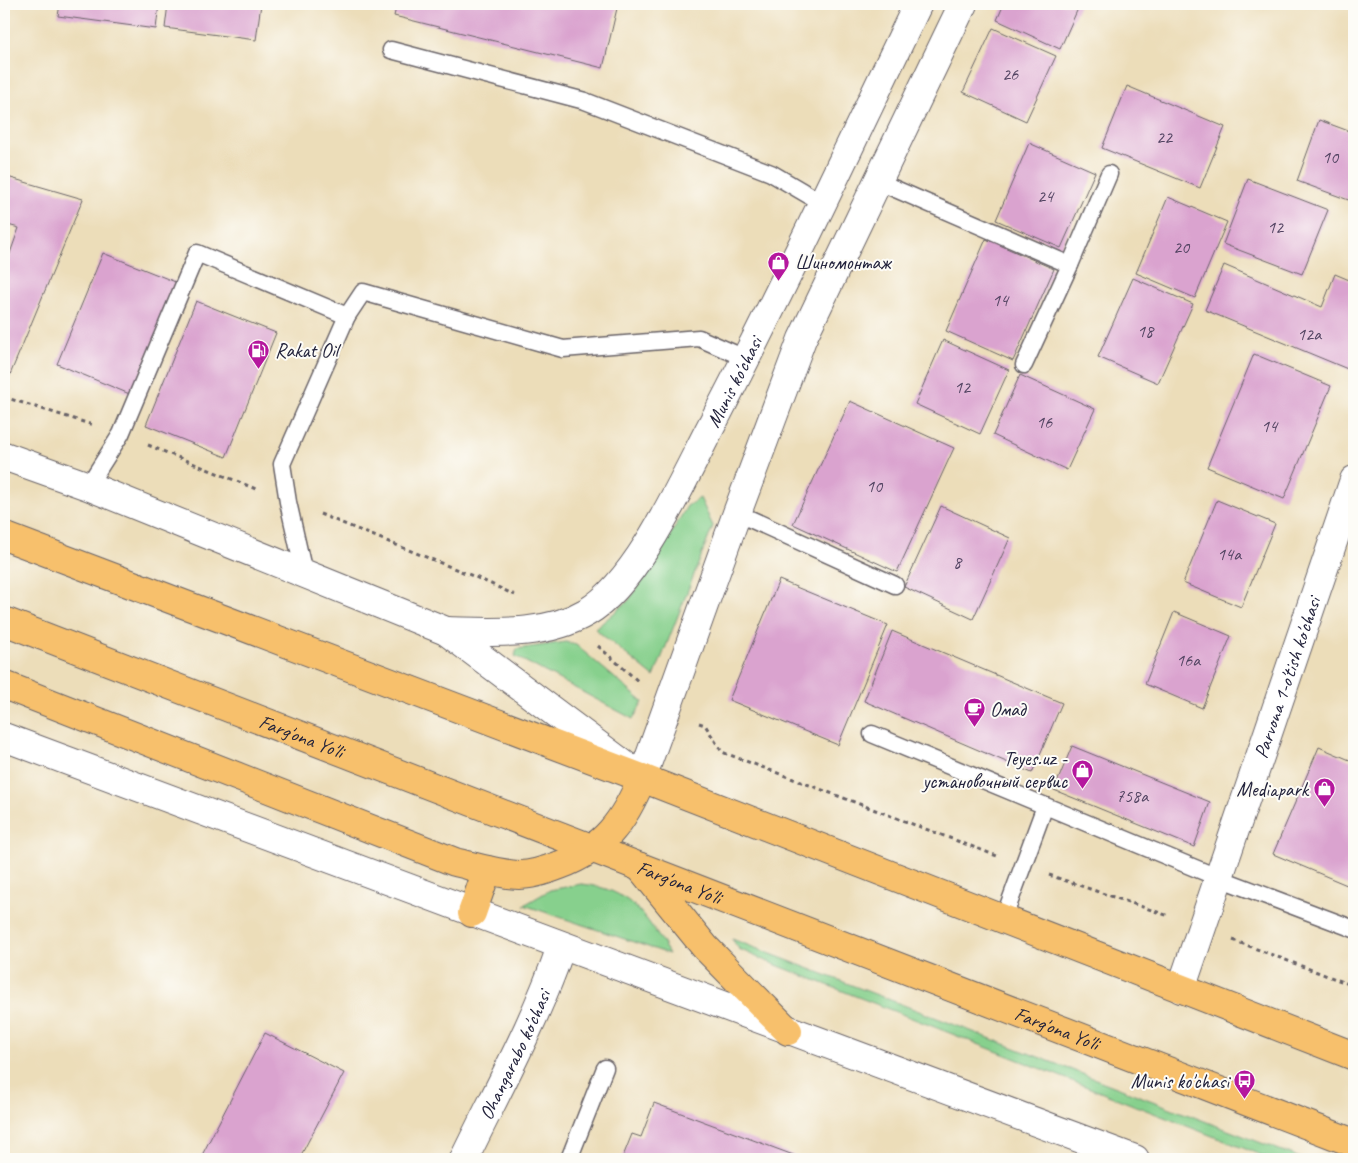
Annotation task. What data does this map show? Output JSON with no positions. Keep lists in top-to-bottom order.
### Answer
{
  "streets": {
    "main road": ["Farg'ona Yo'li"],
    "street": ["Munis ko'chasi", "Parvona 1-o'tish ko'chasi", "Ohangarabo ko'chasi"]
  },
  "places": {
    "shop": ["Шиномонтаж", "Teyes.uz - установочный сервис", "Mediapark"],
    "fuel station": ["Rakat Oil"],
    "cafe": ["Омад"],
    "bus stop": ["Munis ko'chasi"]
  },
  "house_numbers": [
    "26",
    "22",
    "10",
    "24",
    "12",
    "20",
    "14",
    "18",
    "12a",
    "12",
    "16",
    "14",
    "10",
    "14a",
    "8",
    "16a",
    "758a"
  ]
}
